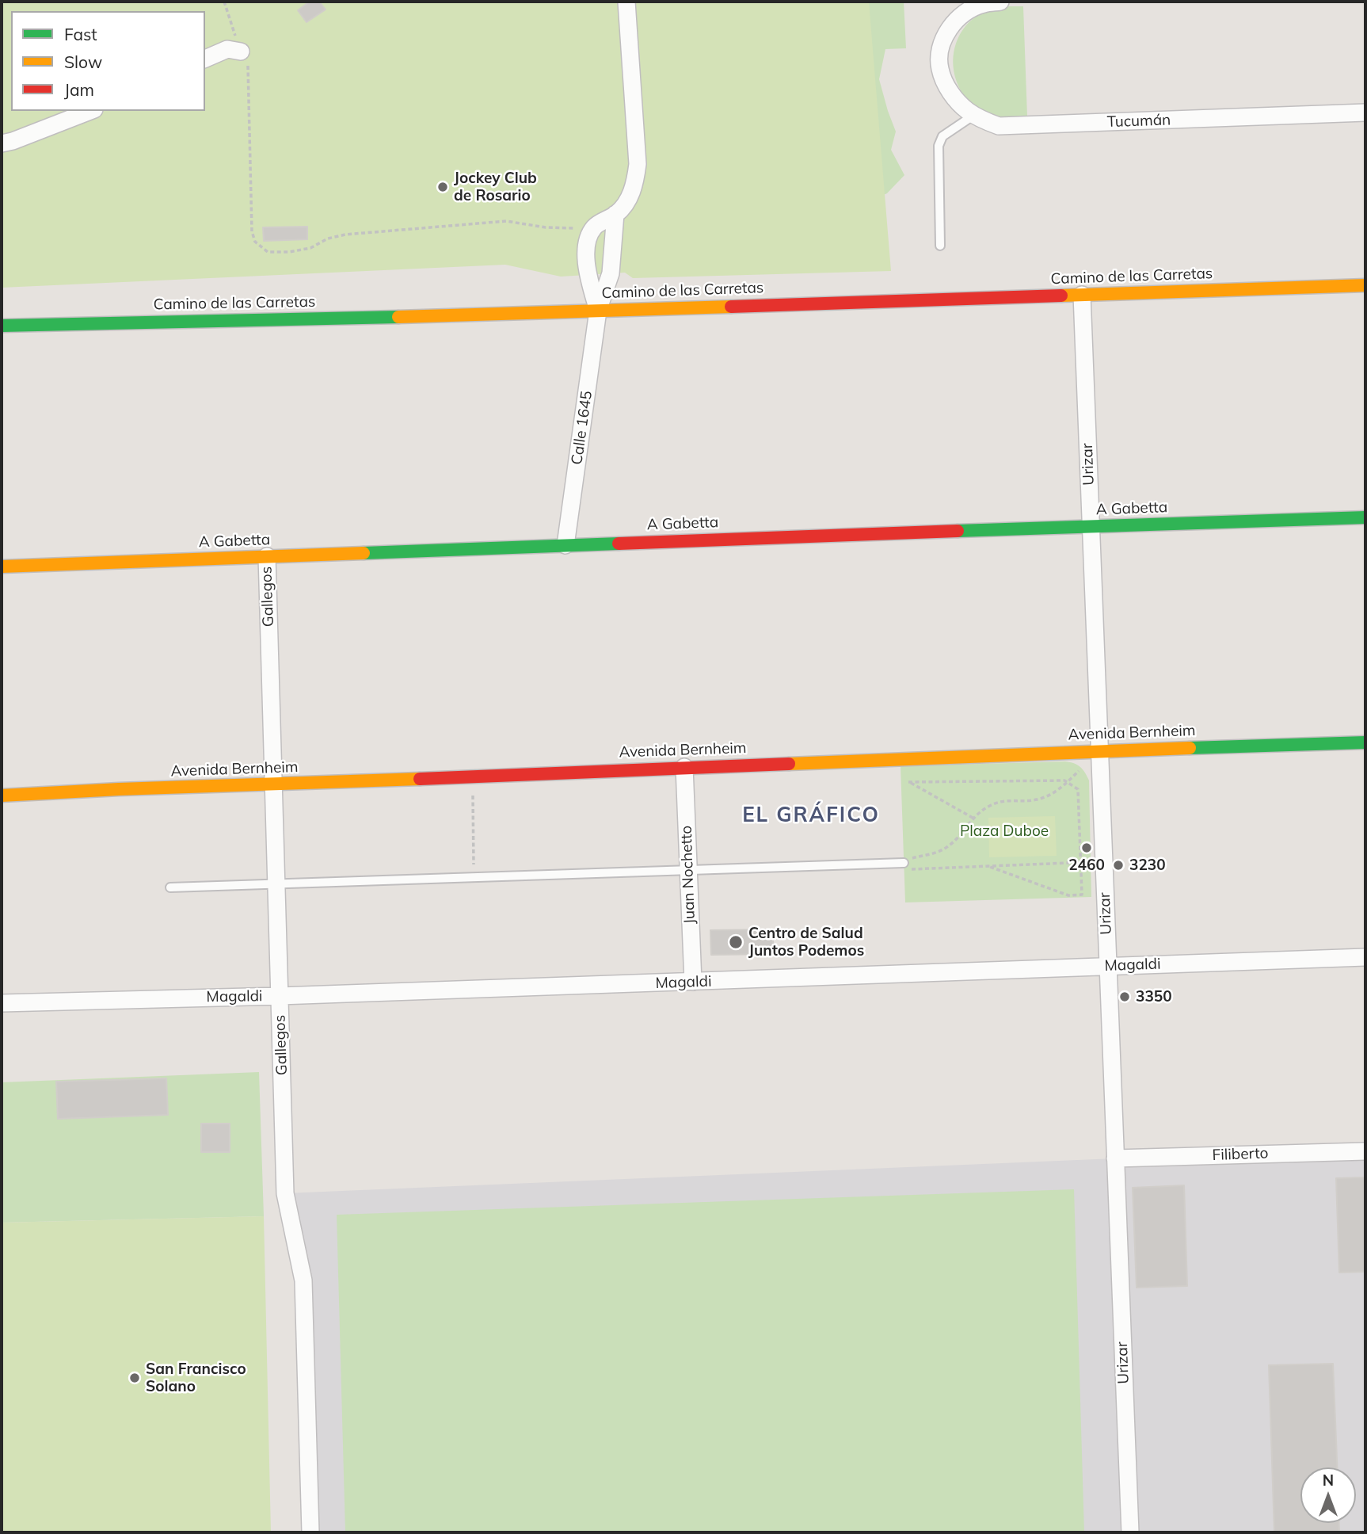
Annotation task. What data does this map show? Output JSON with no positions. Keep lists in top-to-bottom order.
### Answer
{
  "streets": {
    "street": [
      "Tucumán",
      "Camino de las Carretas",
      "Calle 1645",
      "Urizar",
      "A Gabetta",
      "Gallegos",
      "Avenida Bernheim",
      "Juan Nochetto",
      "Magaldi",
      "Filiberto"
    ]
  },
  "crossings": [
    ["Camino de las Carretas", "Calle 1645"],
    ["Camino de las Carretas", "Urizar"],
    ["Calle 1645", "A Gabetta"],
    ["Urizar", "A Gabetta"],
    ["Urizar", "Avenida Bernheim"],
    ["Urizar", "Magaldi"],
    ["Urizar", "Filiberto"],
    ["A Gabetta", "Gallegos"],
    ["Gallegos", "Avenida Bernheim"],
    ["Gallegos", "Magaldi"],
    ["Avenida Bernheim", "Juan Nochetto"],
    ["Juan Nochetto", "Magaldi"]
  ],
  "districts": ["EL GRÁFICO"],
  "parks": ["Plaza Duboe"],
  "places": [
    "Jockey Club de Rosario",
    "2460",
    "3230",
    "Centro de Salud Juntos Podemos",
    "3350",
    "San Francisco Solano"
  ],
  "legend": ["Fast", "Slow", "Jam"],
  "north": "top"
}
